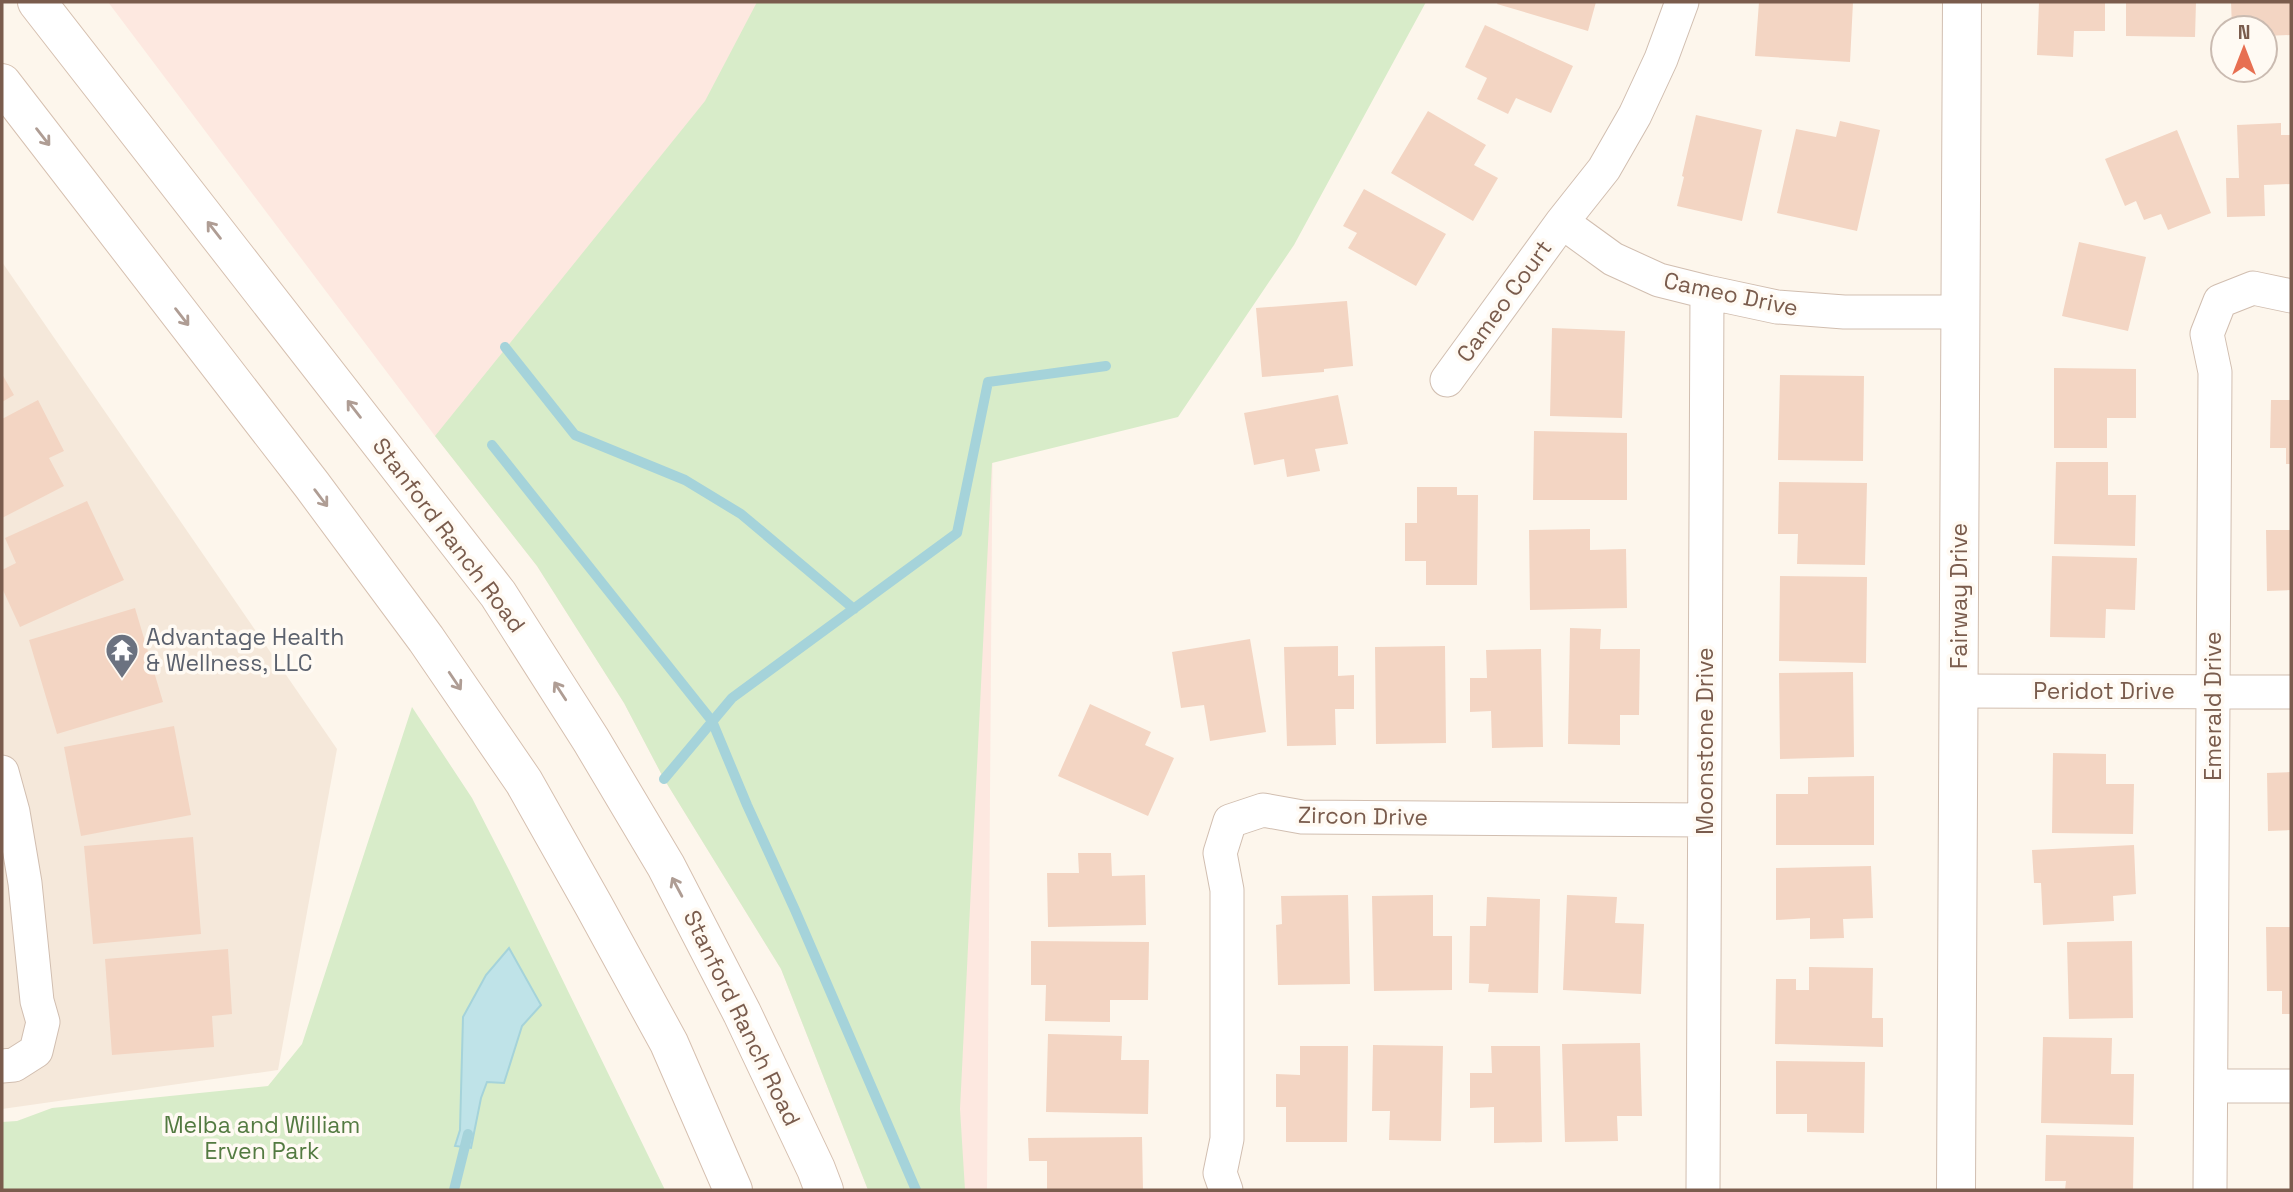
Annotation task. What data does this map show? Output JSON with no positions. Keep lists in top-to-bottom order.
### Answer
{
  "streets": {
    "main road": ["Stanford Ranch Road", "Fairway Drive"],
    "street": [
      "Cameo Drive",
      "Cameo Court",
      "Peridot Drive",
      "Emerald Drive",
      "Moonstone Drive",
      "Zircon Drive"
    ]
  },
  "crossings": [
    ["Cameo Drive", "Cameo Court"],
    ["Cameo Drive", "Fairway Drive"],
    ["Cameo Drive", "Moonstone Drive"],
    ["Fairway Drive", "Peridot Drive"],
    ["Peridot Drive", "Emerald Drive"],
    ["Moonstone Drive", "Zircon Drive"]
  ],
  "parks": ["Melba and William Erven Park"],
  "places": {
    "temple": ["Advantage Health & Wellness, LLC"]
  },
  "north": "top"
}
